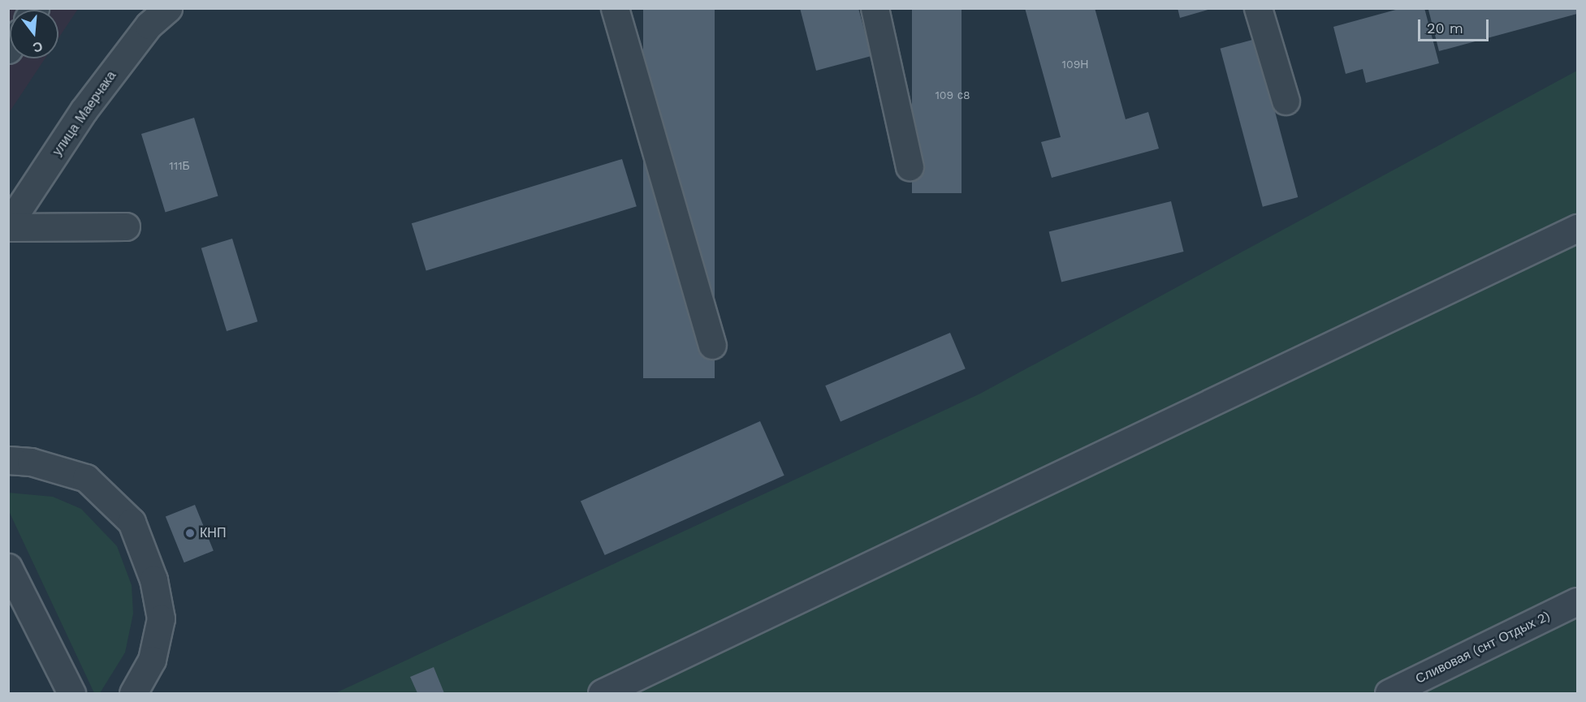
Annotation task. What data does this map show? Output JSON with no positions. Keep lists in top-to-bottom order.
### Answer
{
  "streets": {
    "street": ["улица Маерчака", "Сливовая (снт Отдых 2)"]
  },
  "places": ["КНП"],
  "house_numbers": ["109Н", "109 с8", "111Б"],
  "scale_bar": "20 m",
  "north": "bottom"
}
